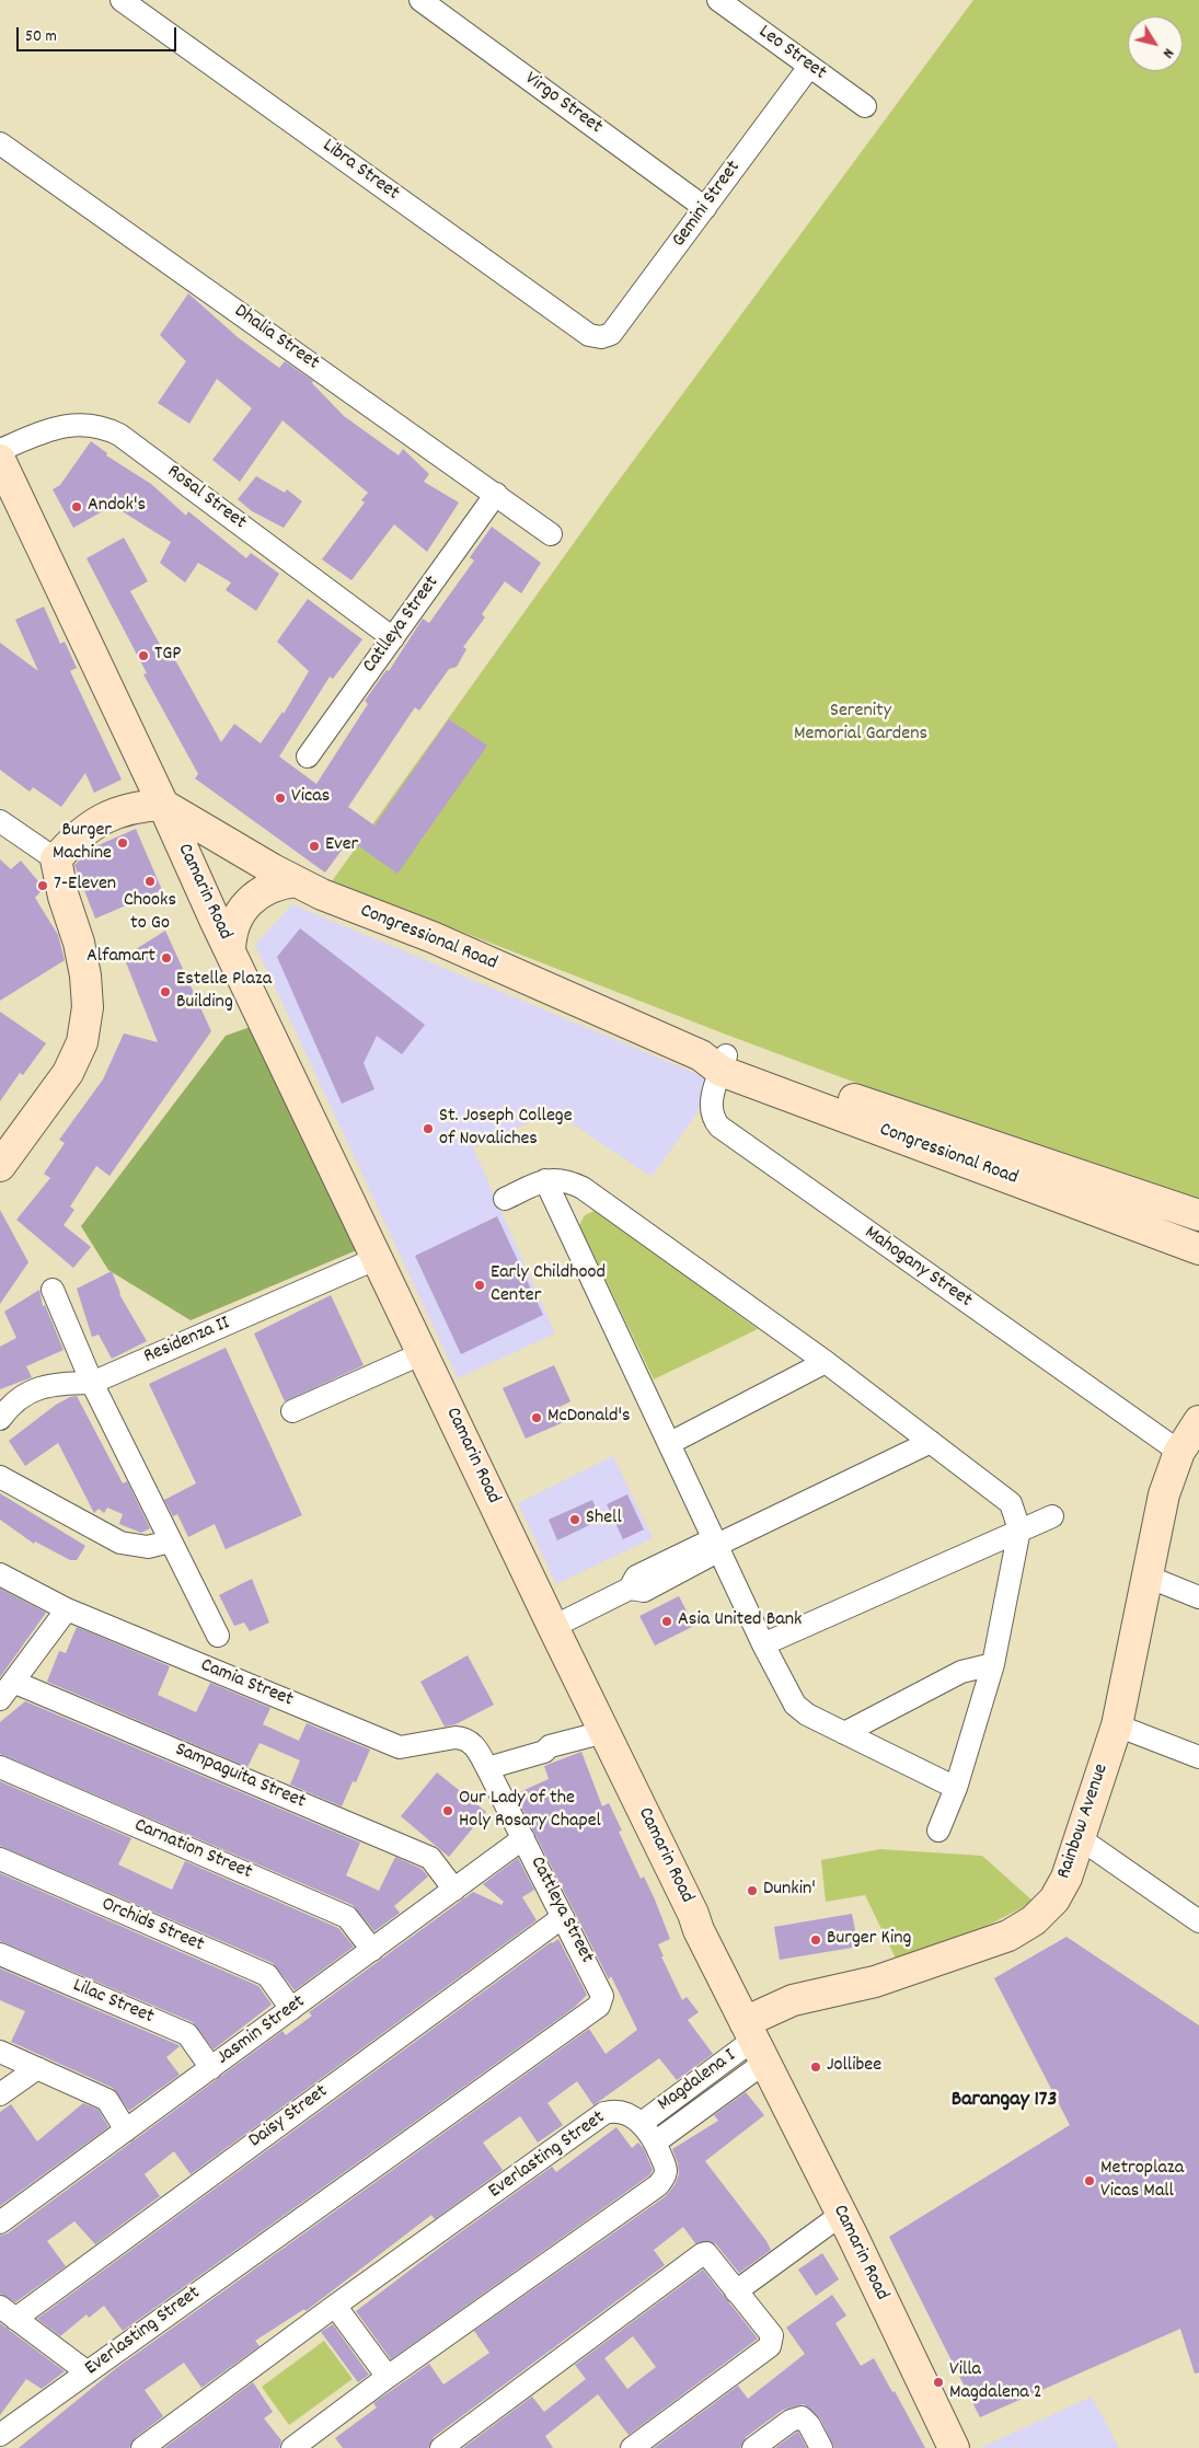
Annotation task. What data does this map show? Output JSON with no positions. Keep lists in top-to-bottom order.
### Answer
{
  "streets": {
    "main road": ["Camarin Road", "Congressional Road", "Rainbow Avenue"],
    "street": [
      "Leo Street",
      "Virgo Street",
      "Libra Street",
      "Gemini Street",
      "Dhalia Street",
      "Rosal Street",
      "Catlleya Street",
      "Mahogany Street",
      "Residenza II",
      "Camia Street",
      "Sampaguita Street",
      "Carnation Street",
      "Cattleya Street",
      "Orchids Street",
      "Lilac Street",
      "Jasmin Street",
      "Magdalena I",
      "Daisy Street",
      "Everlasting Street"
    ]
  },
  "crossings": [
    ["Leo Street", "Gemini Street"],
    ["Virgo Street", "Gemini Street"],
    ["Libra Street", "Gemini Street"],
    ["Dhalia Street", "Catlleya Street"],
    ["Rosal Street", "Catlleya Street"],
    ["Camarin Road", "Congressional Road"],
    ["Camarin Road", "Residenza II"],
    ["Camarin Road", "Rainbow Avenue"],
    ["Camarin Road", "Magdalena I"],
    ["Congressional Road", "Mahogany Street"],
    ["Mahogany Street", "Rainbow Avenue"],
    ["Camia Street", "Cattleya Street"],
    ["Sampaguita Street", "Jasmin Street"],
    ["Rainbow Avenue", "Magdalena I"],
    ["Carnation Street", "Jasmin Street"],
    ["Cattleya Street", "Jasmin Street"],
    ["Cattleya Street", "Daisy Street"],
    ["Cattleya Street", "Everlasting Street"],
    ["Orchids Street", "Jasmin Street"],
    ["Lilac Street", "Jasmin Street"],
    ["Magdalena I", "Everlasting Street"]
  ],
  "districts": ["Barangay 173"],
  "parks": ["Serenity Memorial Gardens"],
  "places": [
    "Andok's",
    "TGP",
    "Vicas",
    "Burger Machine",
    "Ever",
    "Chooks to Go",
    "7-Eleven",
    "Alfamart",
    "Estelle Plaza Building",
    "St. Joseph College of Novaliches",
    "Early Childhood Center",
    "McDonald's",
    "Shell",
    "Asia United Bank",
    "Our Lady of the Holy Rosary Chapel",
    "Dunkin'",
    "Burger King",
    "Jollibee",
    "Metroplaza Vicas Mall",
    "Villa Magdalena 2"
  ],
  "scale_bar": "50 m",
  "north": "bottom right"
}
